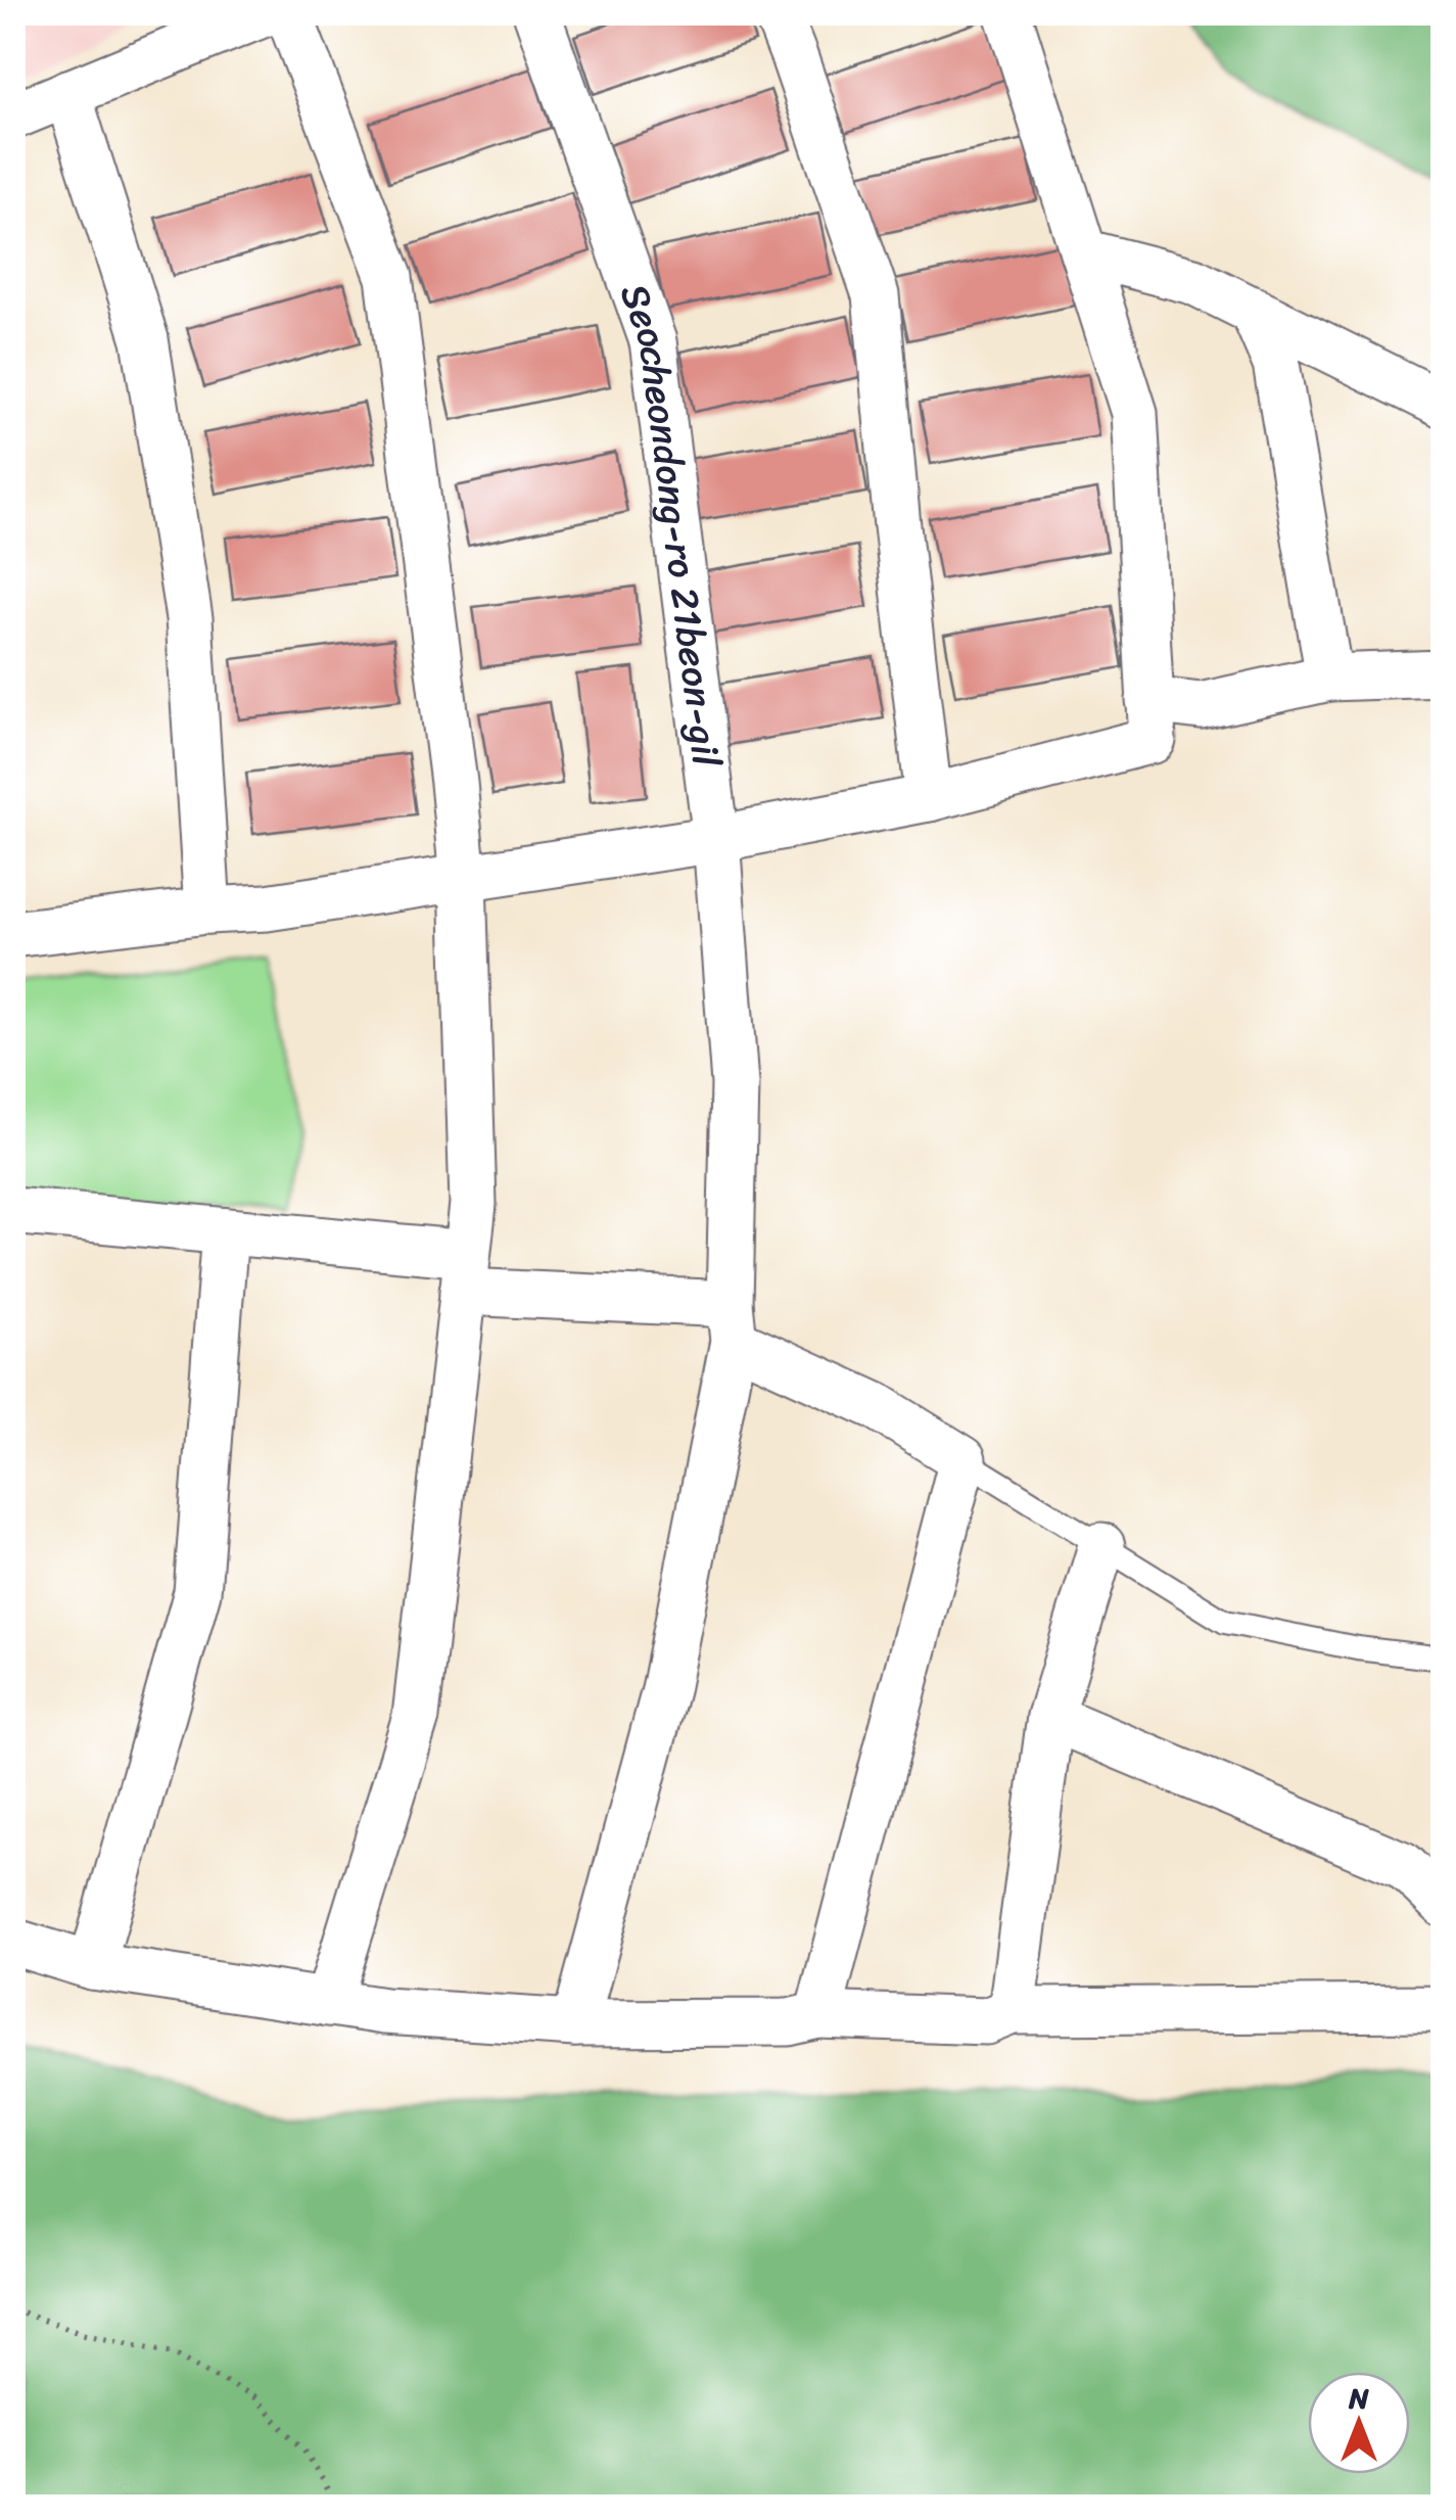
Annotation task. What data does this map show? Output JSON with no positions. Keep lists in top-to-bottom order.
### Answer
{
  "streets": {
    "street": ["Seocheondong-ro 21beon-gil"]
  },
  "north": "top"
}
